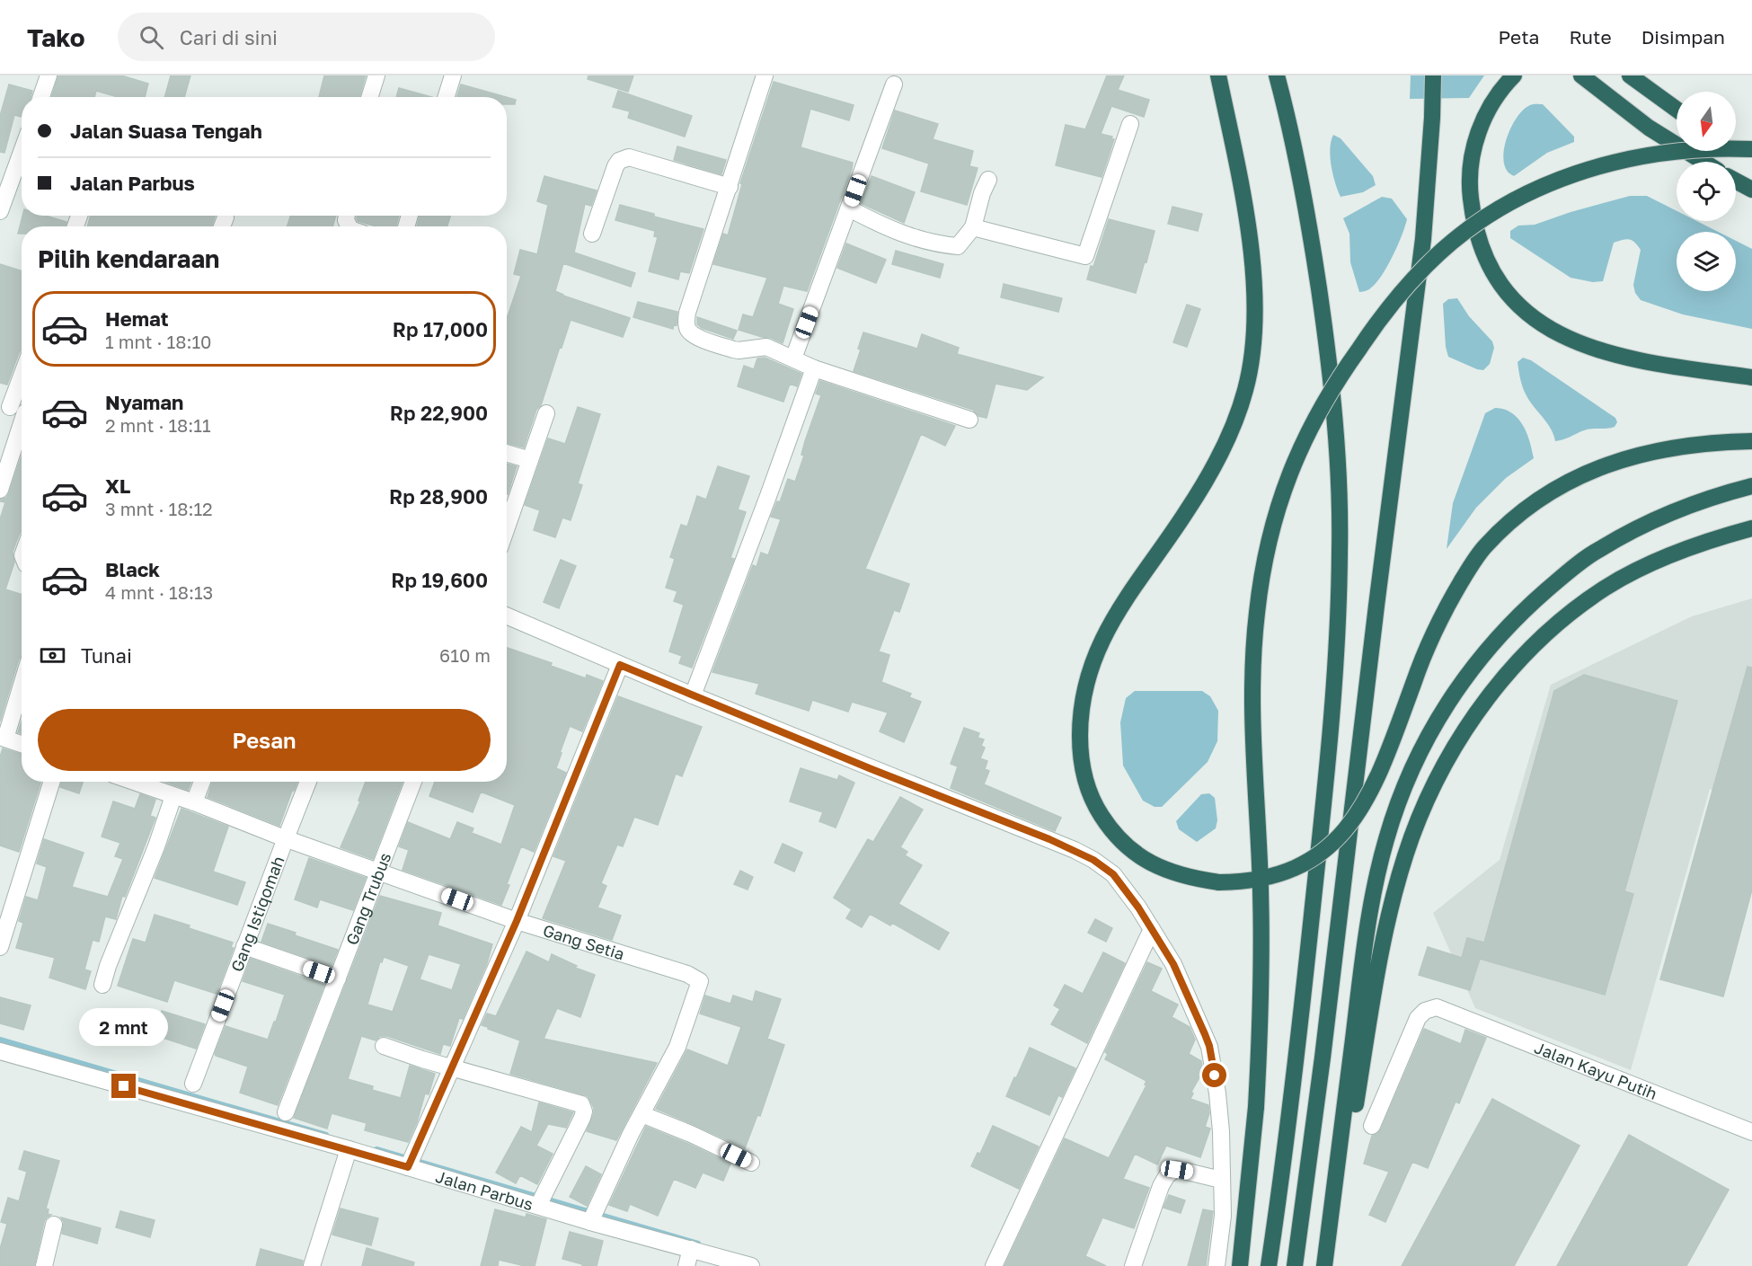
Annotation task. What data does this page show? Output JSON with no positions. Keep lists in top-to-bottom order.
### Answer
{
  "streets": {
    "street": [
      "Gang Trubus",
      "Gang Istiqomah",
      "Gang Setia",
      "Jalan Kayu Putih",
      "Jalan Parbus"
    ]
  },
  "crossings": [
    ["Gang Trubus", "Gang Setia"],
    ["Gang Istiqomah", "Gang Setia"],
    ["Gang Setia", "Jalan Parbus"]
  ],
  "north": "bottom",
  "page": {
    "header": "Tako",
    "search": "Cari di sini",
    "nav": ["Peta", "Rute", "Disimpan"],
    "banner": ["Jalan Suasa Tengah", "Jalan Parbus"],
    "heading": "Pilih kendaraan",
    "list": [
      {
        "name": "Hemat",
        "note": "1 mnt · 18:10",
        "value": "Rp 17,000"
      },
      {
        "name": "Nyaman",
        "note": "2 mnt · 18:11",
        "value": "Rp 22,900"
      },
      {
        "name": "XL",
        "note": "3 mnt · 18:12",
        "value": "Rp 28,900"
      },
      {
        "name": "Black",
        "note": "4 mnt · 18:13",
        "value": "Rp 19,600"
      }
    ],
    "pay": ["Tunai", "610 m"],
    "buttons": "Pesan",
    "bubble": "2 mnt"
  }
}
